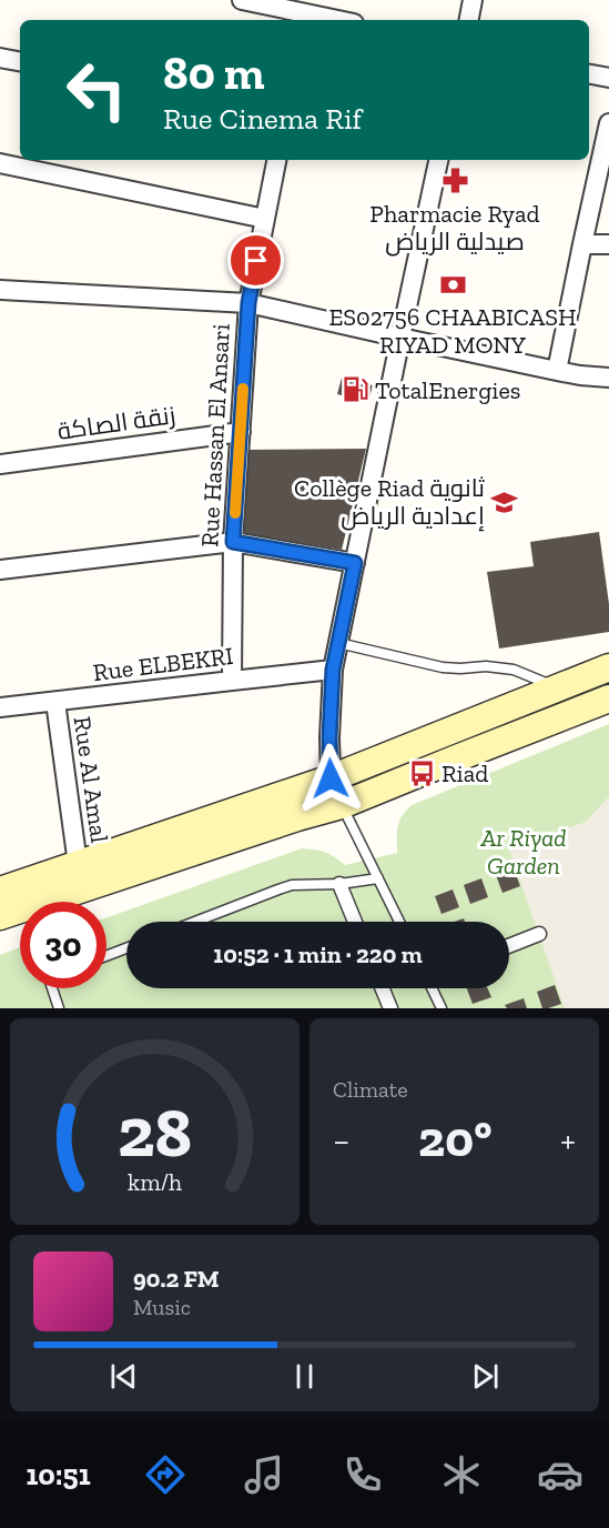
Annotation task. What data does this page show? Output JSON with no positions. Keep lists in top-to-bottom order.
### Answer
{
  "streets": {
    "street": [
      "زنقة الصاكة",
      "Rue Hassan El Ansari",
      "Rue ELBEKRI",
      "Rue Al Amal"
    ]
  },
  "crossings": [
    ["زنقة الصاكة", "Rue Hassan El Ansari"],
    ["Rue Hassan El Ansari", "Rue ELBEKRI"],
    ["Rue ELBEKRI", "Rue Al Amal"]
  ],
  "parks": ["Ar Riyad Garden"],
  "places": {
    "pharmacy": ["Pharmacie Ryad صيدلية الرياض"],
    "bank": ["ES02756 CHAABICASH RIYAD MONY"],
    "fuel station": ["TotalEnergies"],
    "school or university": ["Collège Riad ثانوية إعدادية الرياض"],
    "bus stop": ["Riad"]
  },
  "page": {
    "turn": ["80 m", "Rue Cinema Rif"],
    "limit": "30",
    "trip": "10:52 · 1 min · 220 m",
    "tile": "Climate",
    "heat": ["−", "20°", "+"],
    "song": ["90.2 FM", "Music"],
    "tabs": "10:51",
    "gauge": ["28", "km/h"]
  }
}
